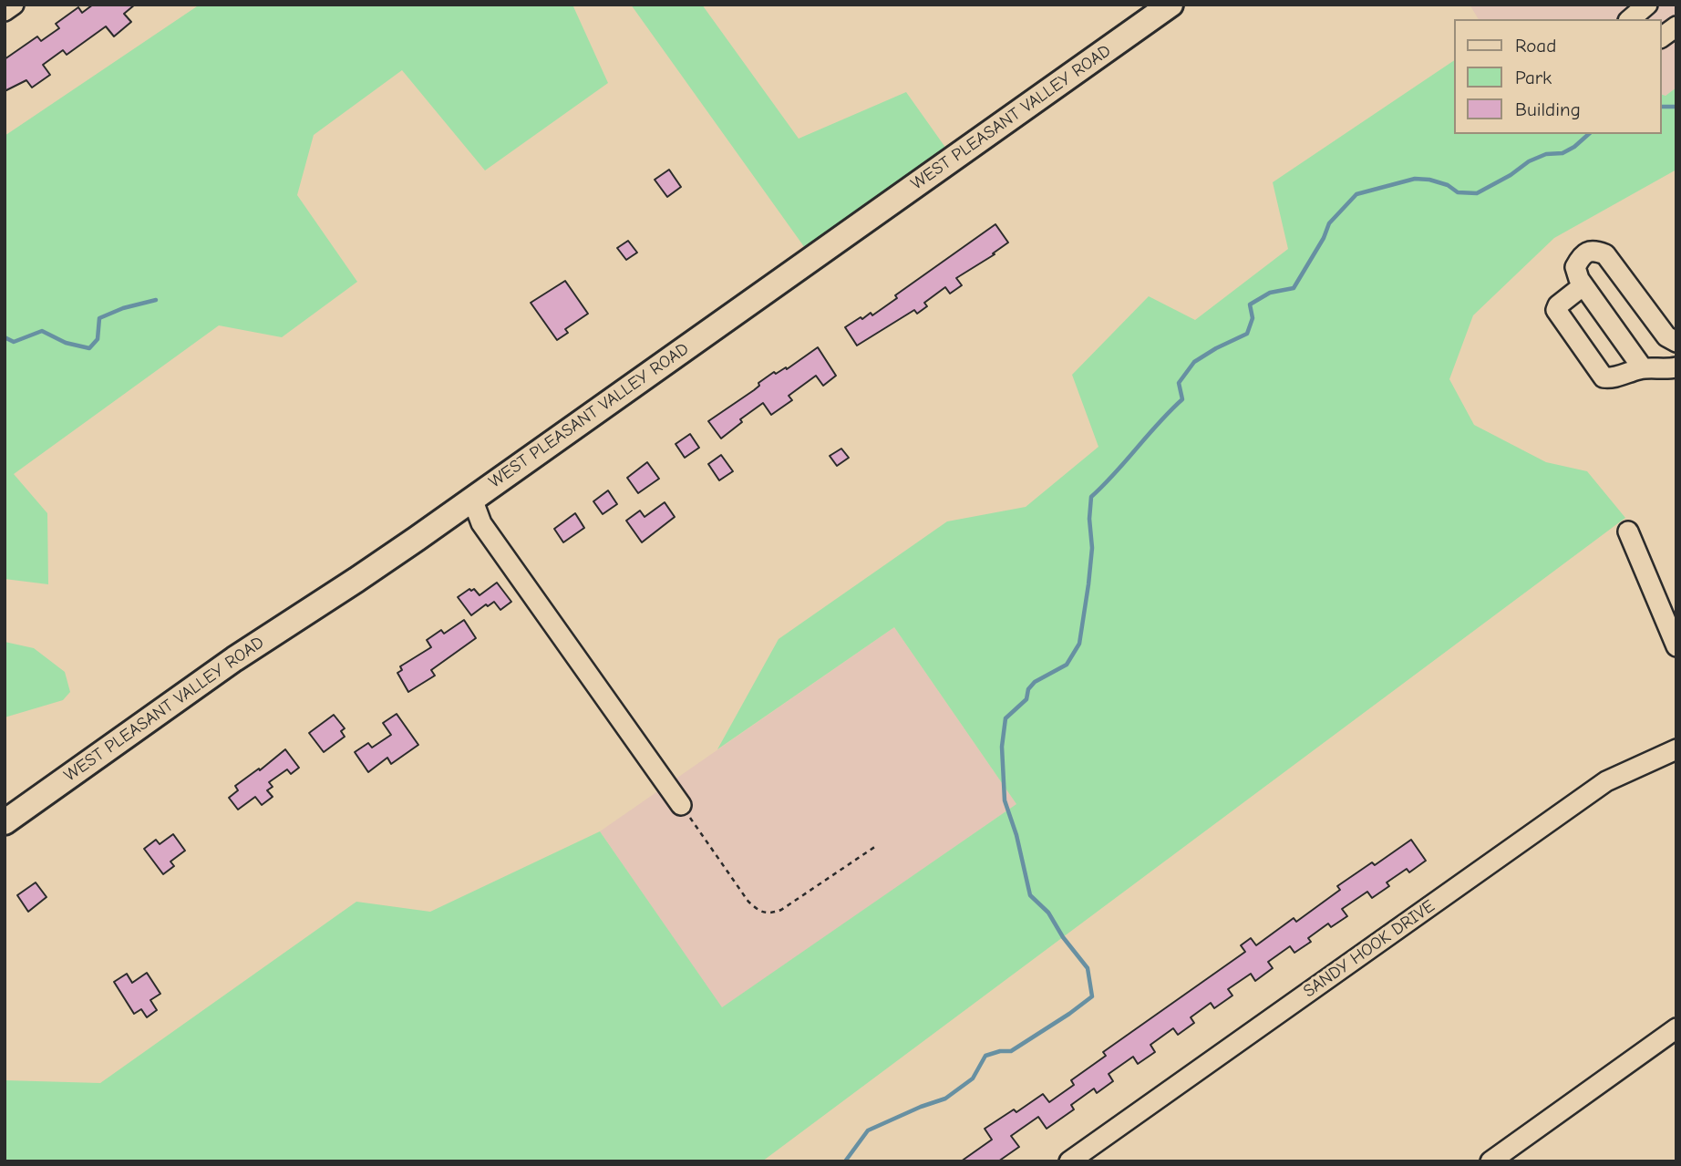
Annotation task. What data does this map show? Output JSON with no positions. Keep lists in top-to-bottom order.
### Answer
{
  "streets": {
    "main road": ["WEST PLEASANT VALLEY ROAD"],
    "street": ["SANDY HOOK DRIVE"]
  },
  "legend": ["Road", "Park", "Building"]
}
